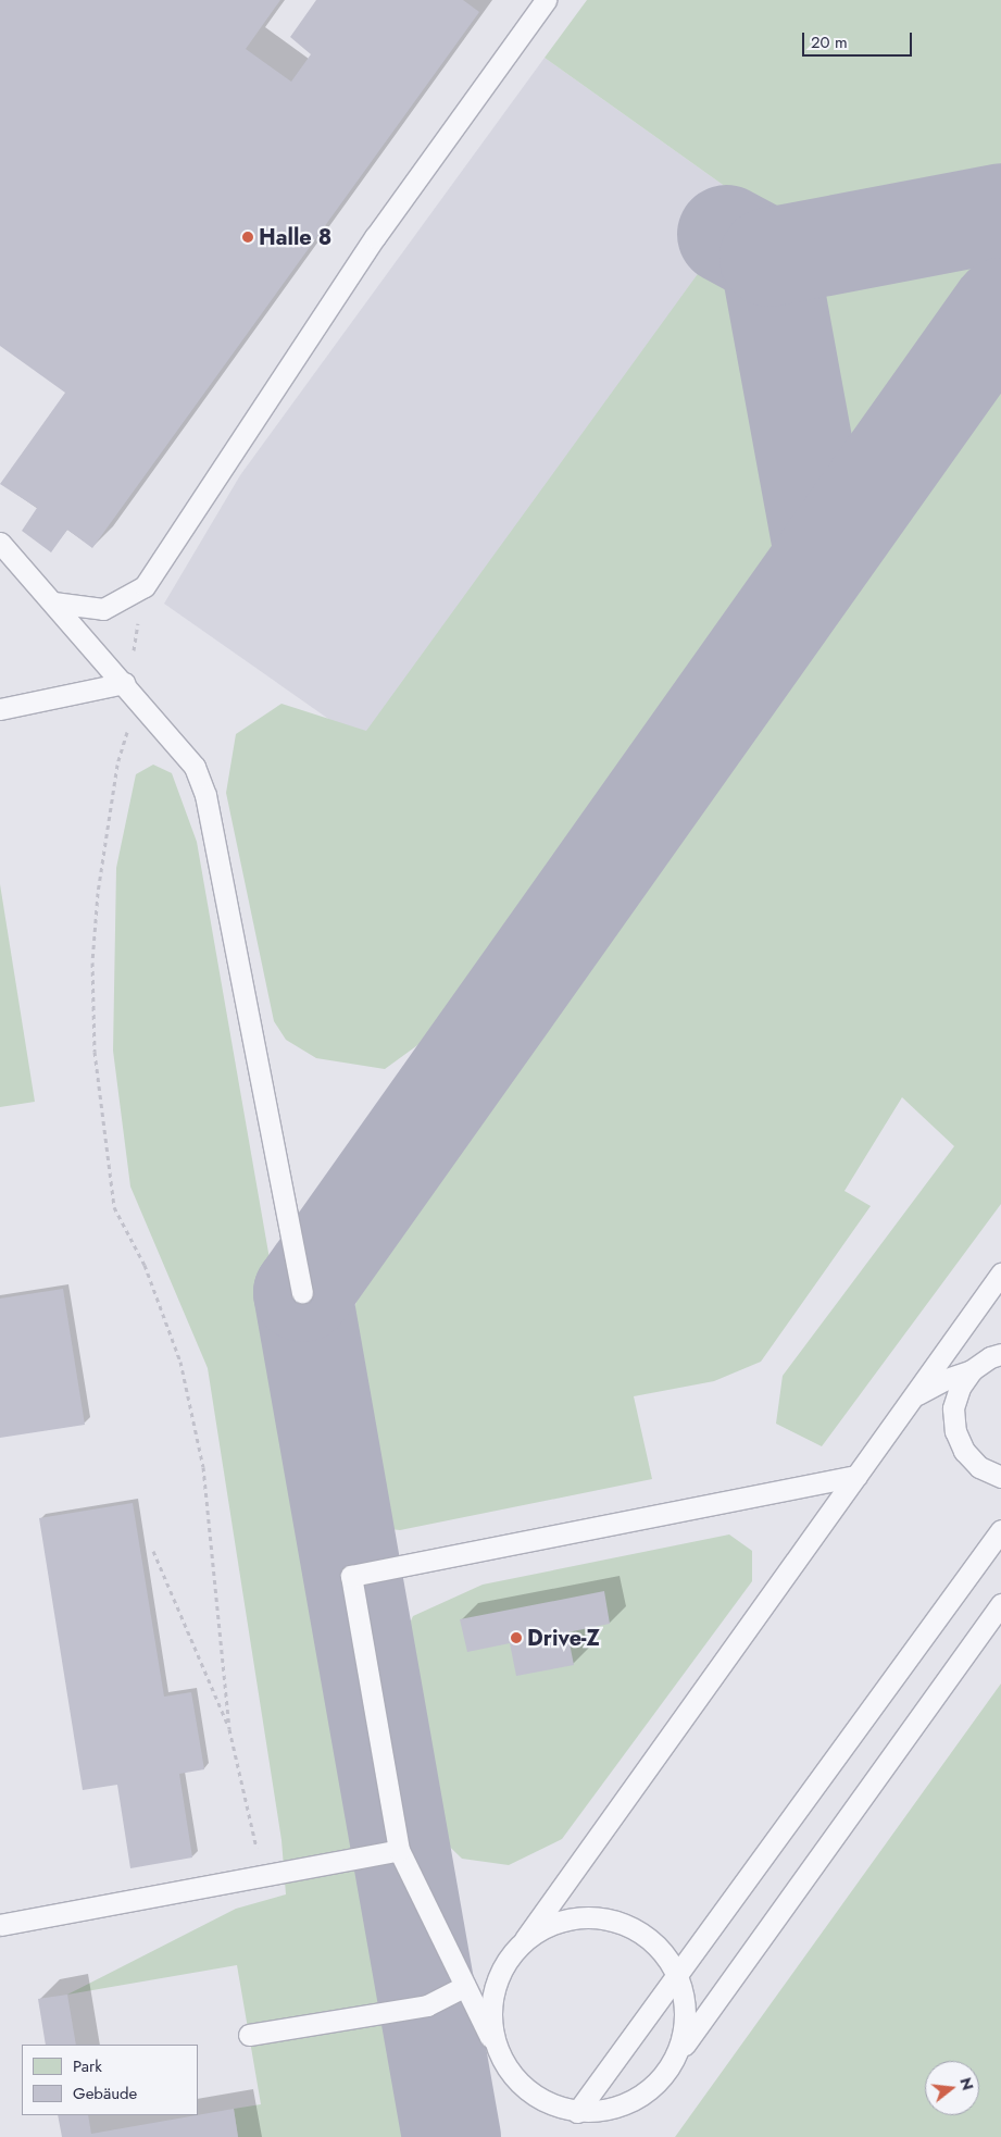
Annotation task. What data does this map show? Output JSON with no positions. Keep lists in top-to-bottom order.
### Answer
{
  "places": ["Halle 8", "Drive-Z"],
  "legend": ["Park", "Gebäude"],
  "scale_bar": "20 m",
  "north": "right"
}
